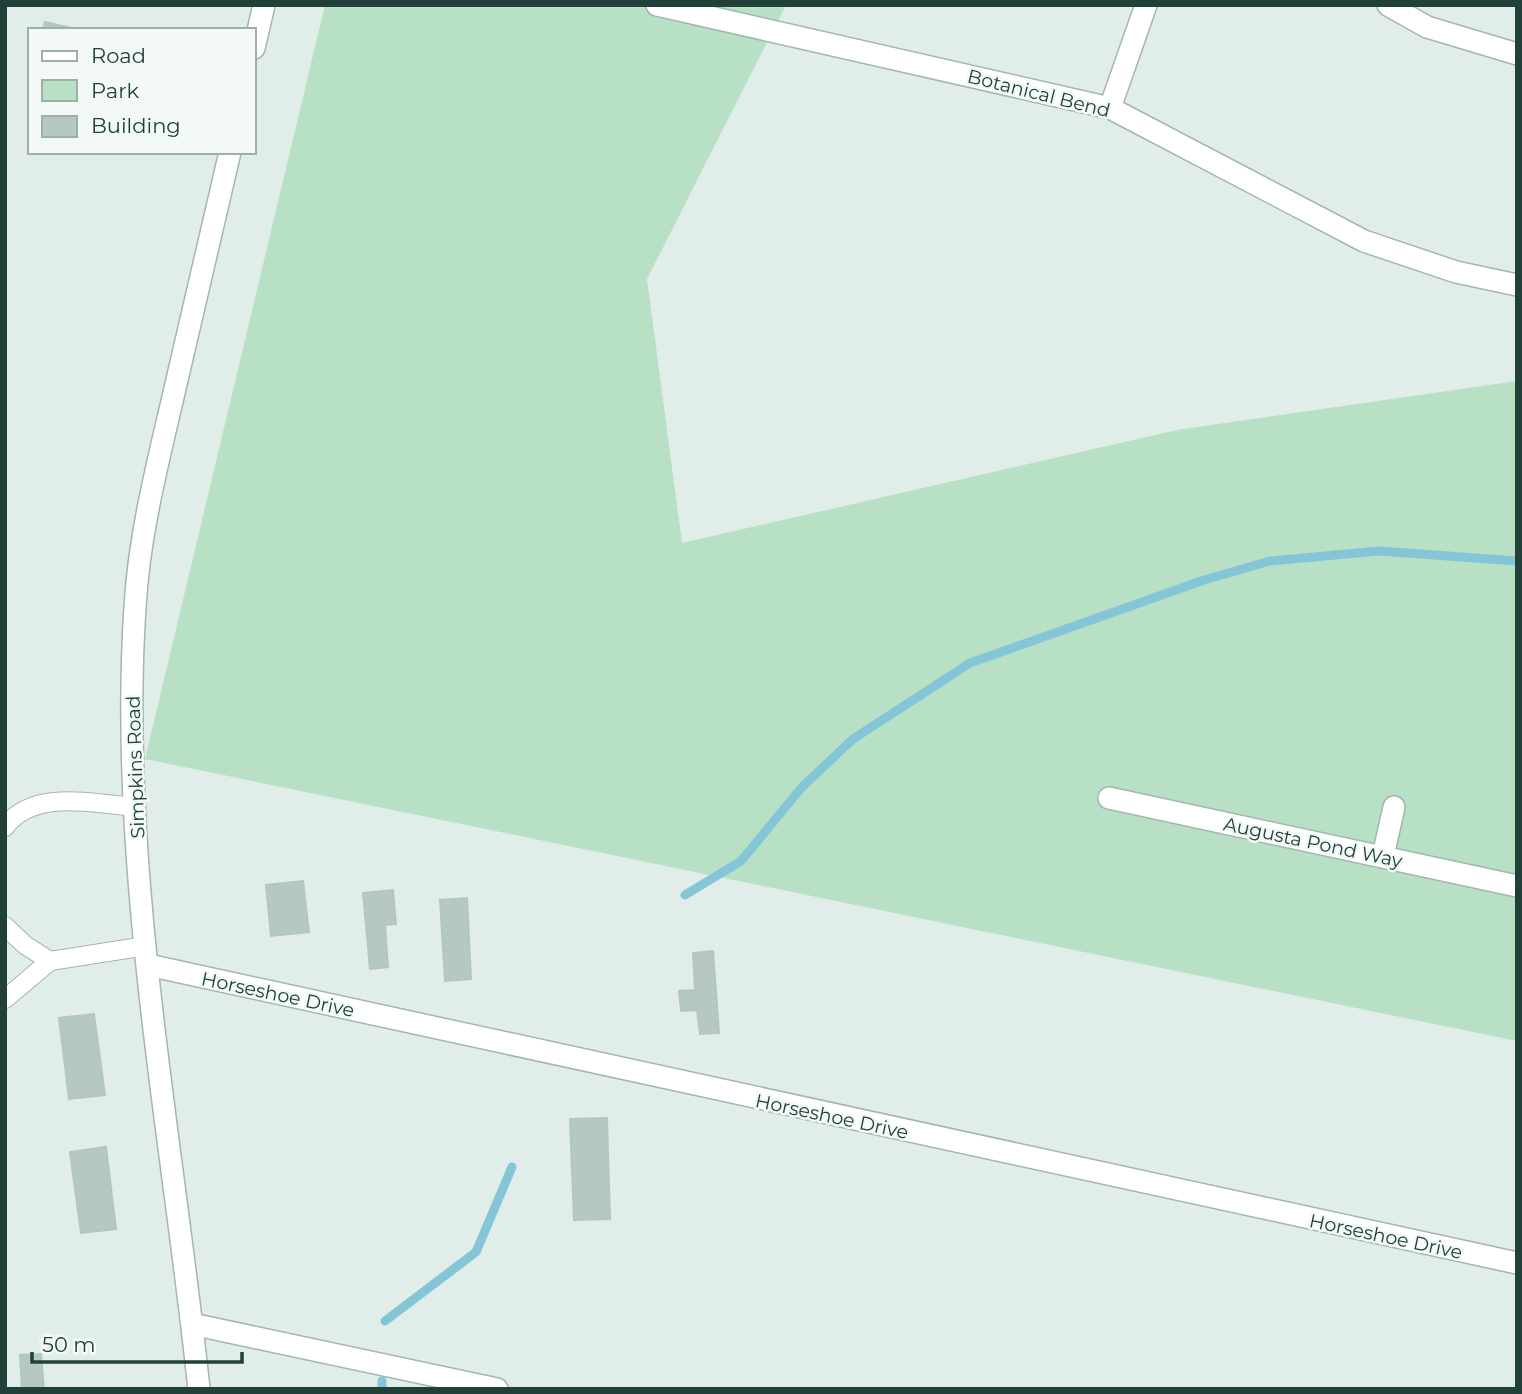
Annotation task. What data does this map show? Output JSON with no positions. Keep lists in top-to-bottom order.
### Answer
{
  "streets": {
    "street": [
      "Botanical Bend",
      "Simpkins Road",
      "Augusta Pond Way",
      "Horseshoe Drive"
    ]
  },
  "crossings": [
    ["Simpkins Road", "Horseshoe Drive"]
  ],
  "legend": ["Road", "Park", "Building"],
  "scale_bar": "50 m"
}
